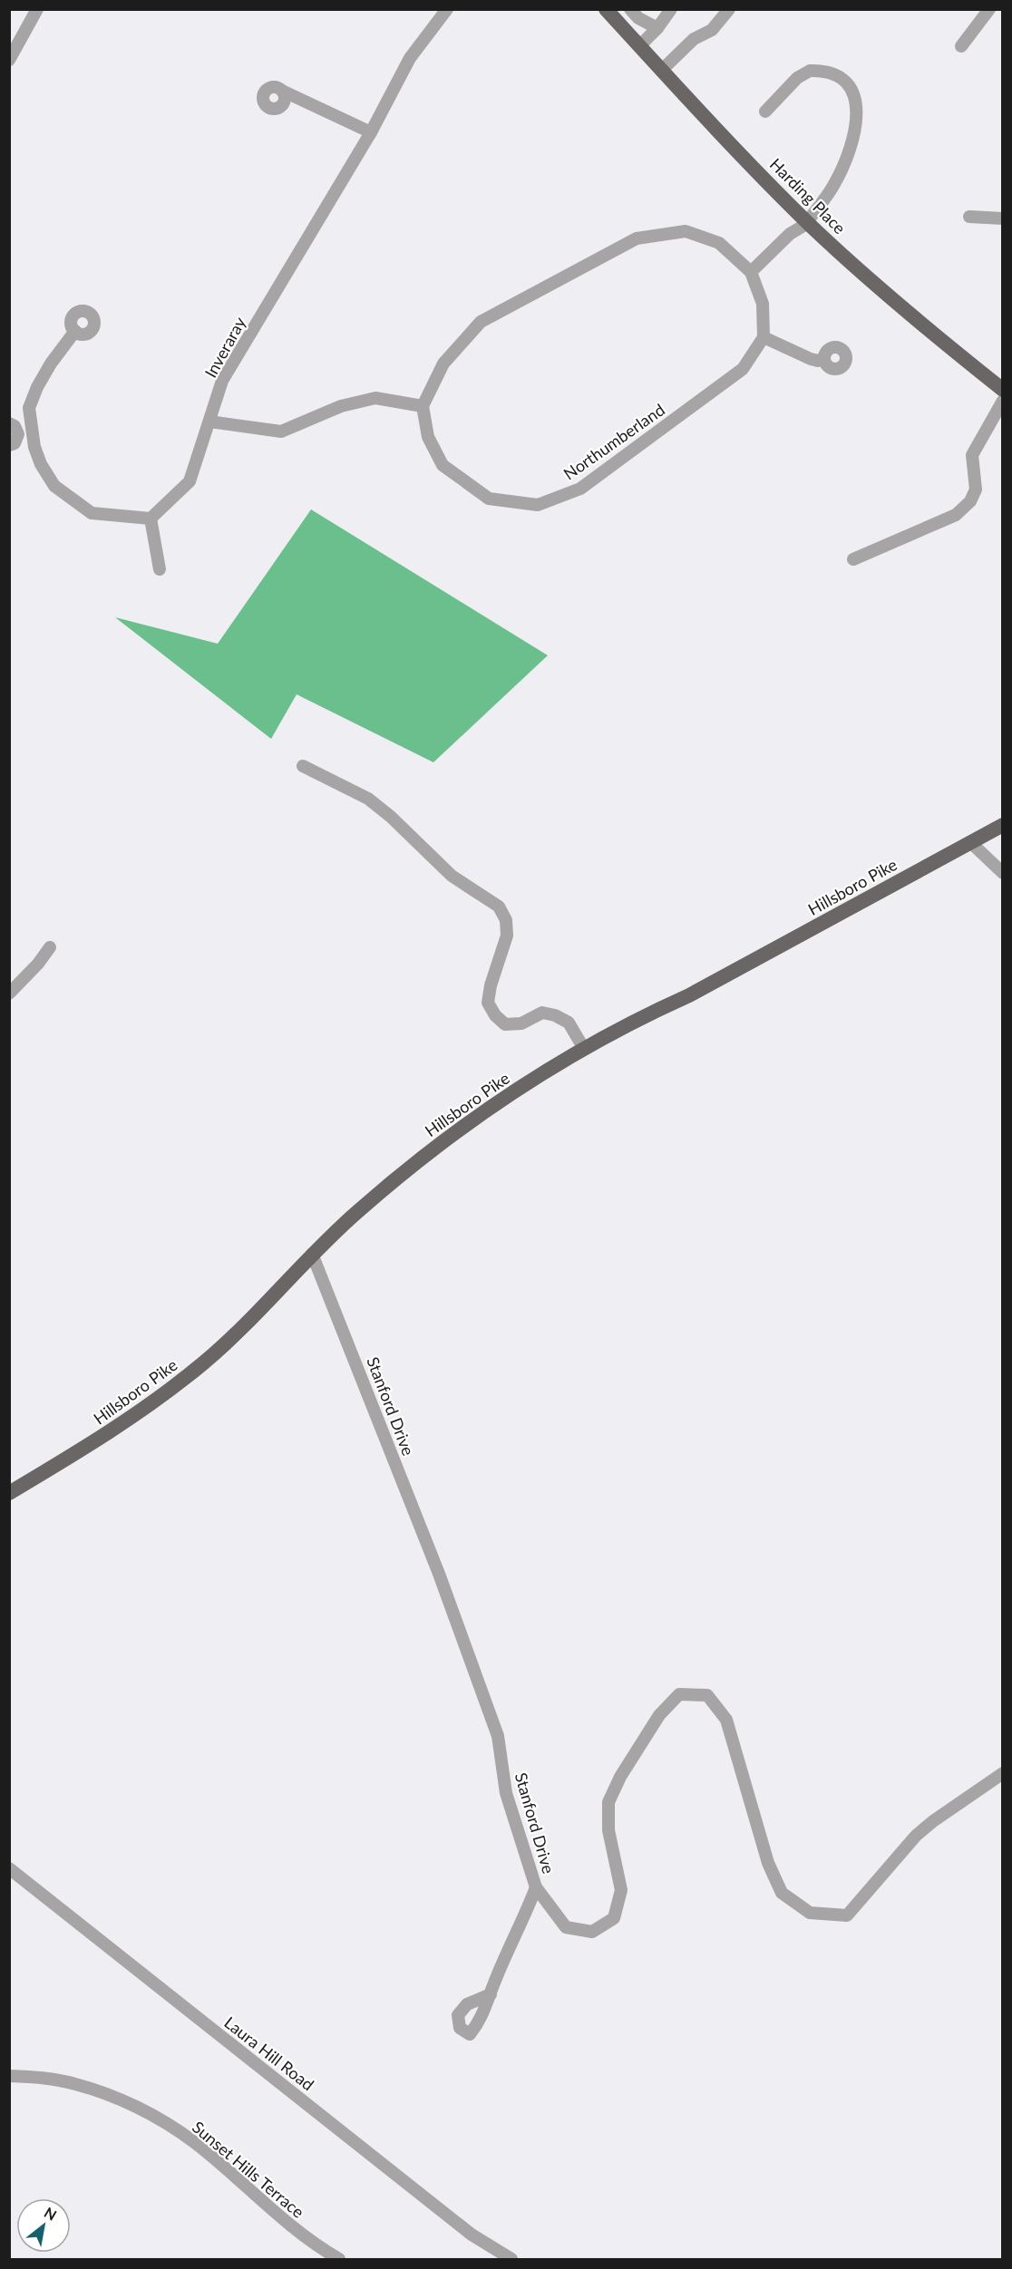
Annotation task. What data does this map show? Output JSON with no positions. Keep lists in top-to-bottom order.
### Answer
{
  "streets": {
    "main road": ["Harding Place", "Hillsboro Pike"],
    "street": [
      "Inveraray",
      "Northumberland",
      "Stanford Drive",
      "Laura Hill Road",
      "Sunset Hills Terrace"
    ]
  },
  "crossings": [
    ["Hillsboro Pike", "Stanford Drive"]
  ],
  "north": "top right"
}
